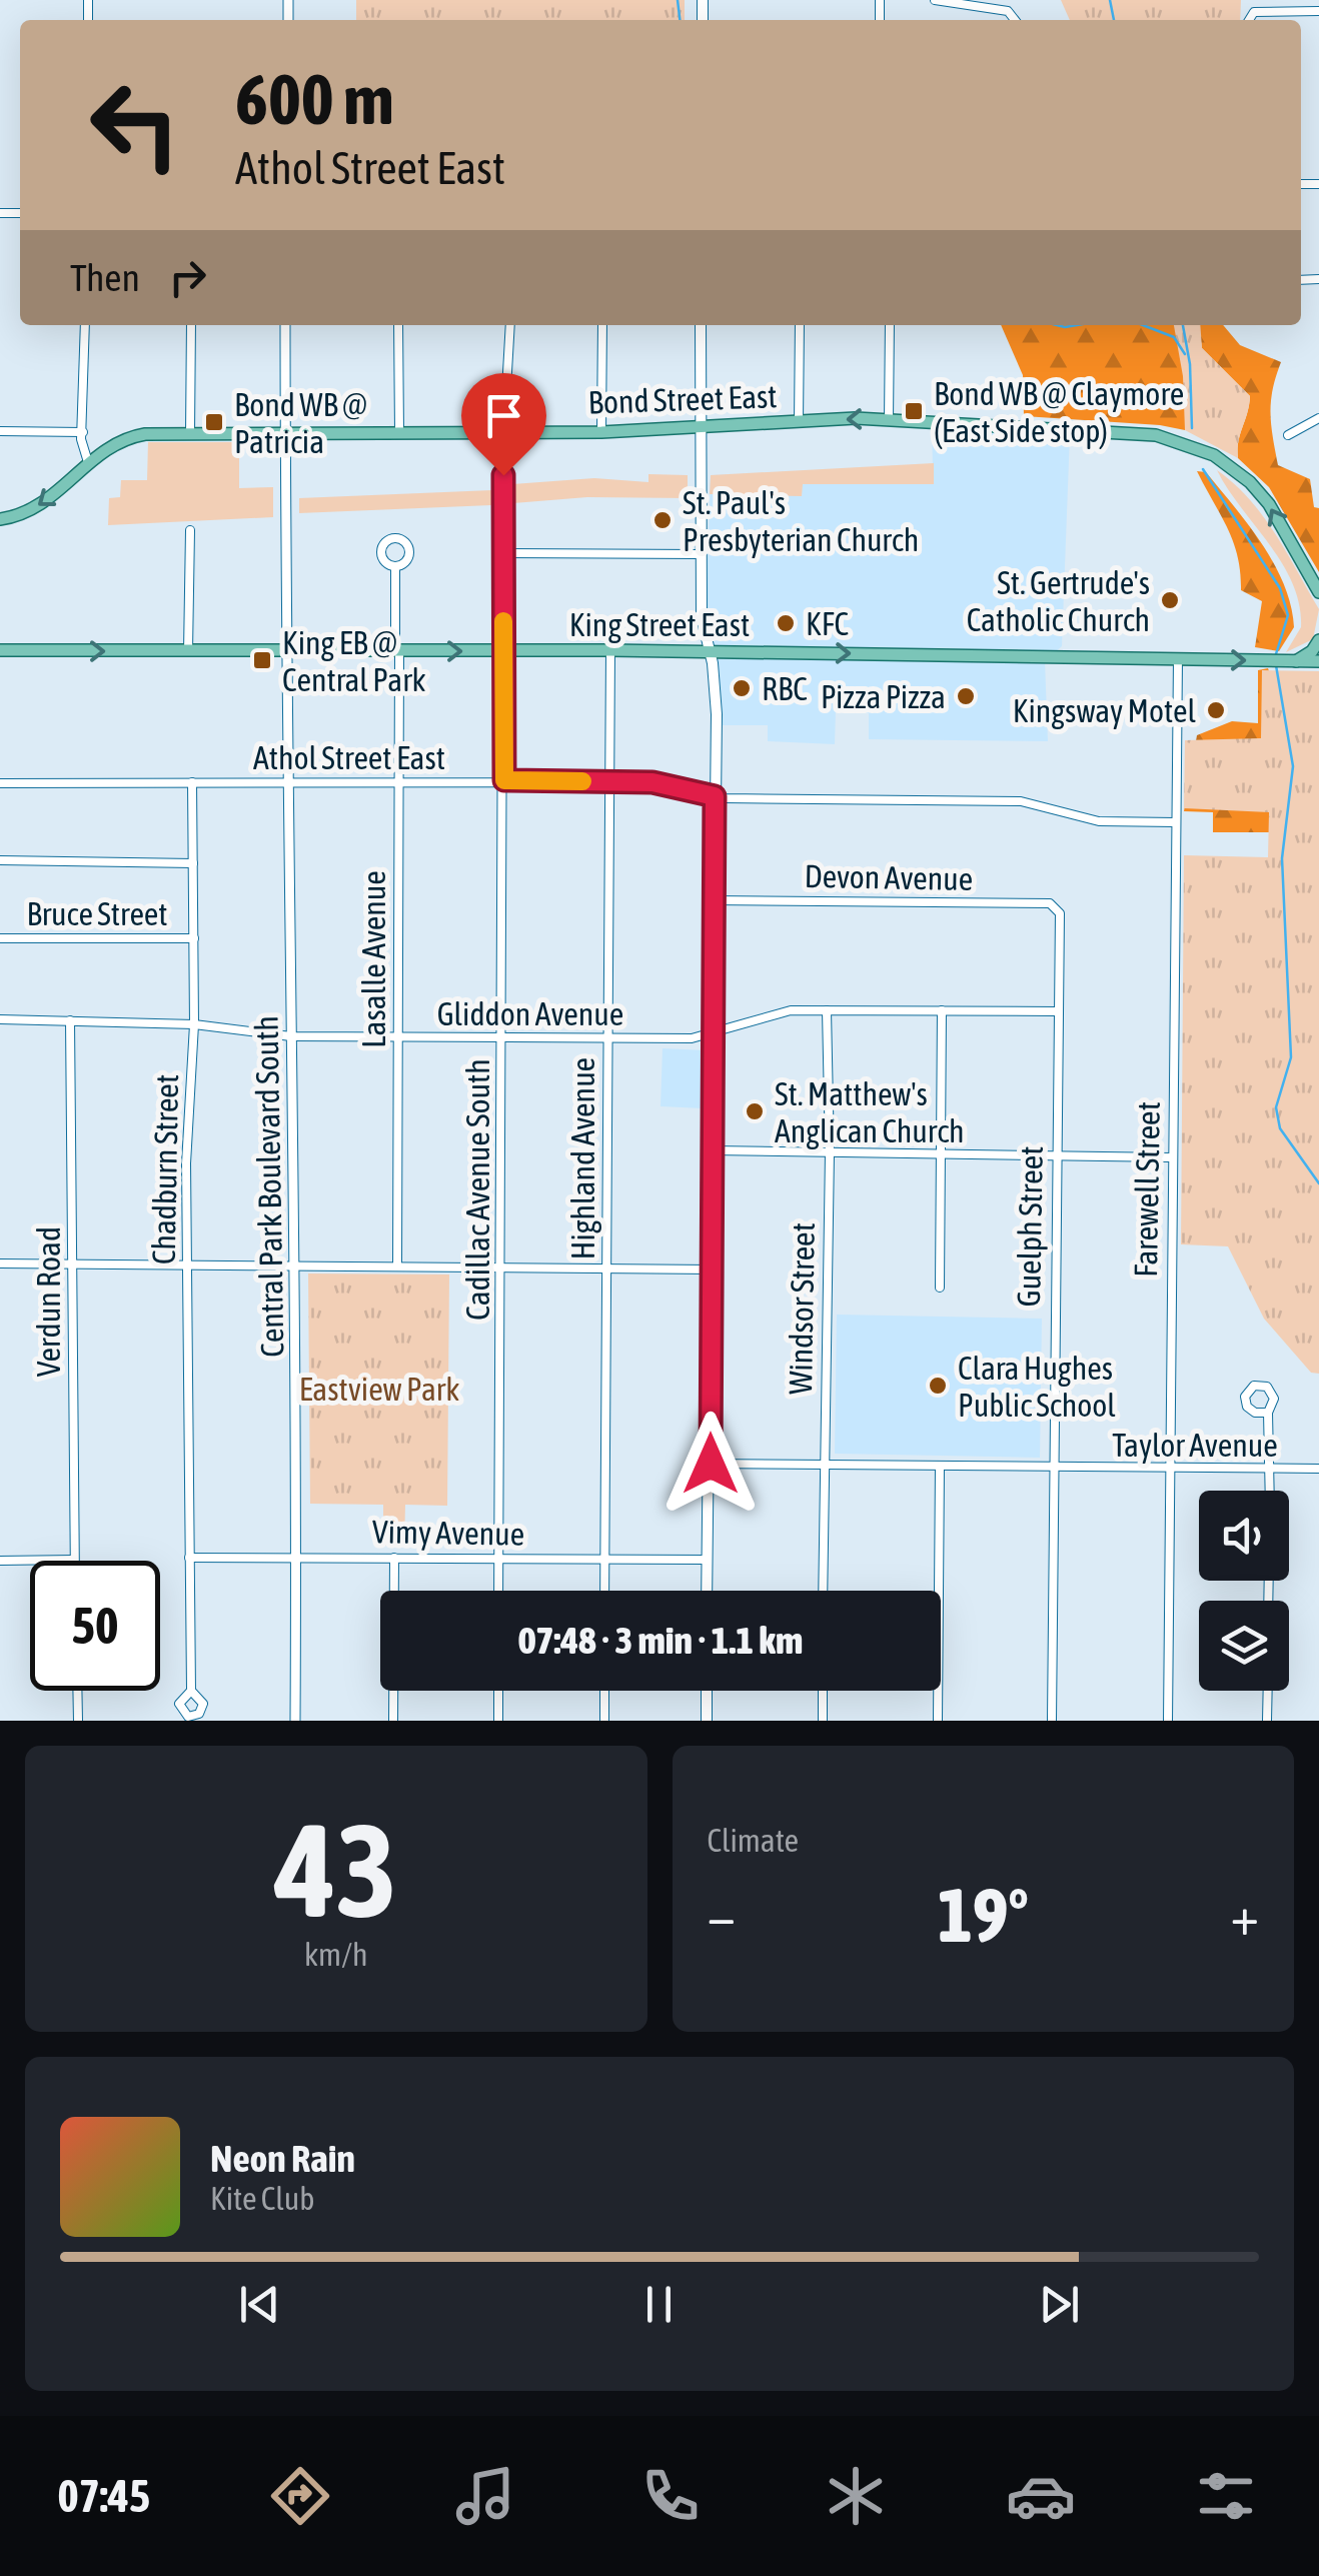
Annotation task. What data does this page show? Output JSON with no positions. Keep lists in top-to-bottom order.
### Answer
{
  "streets": {
    "main road": ["Bond Street East", "King Street East"],
    "street": [
      "Athol Street East",
      "Devon Avenue",
      "Bruce Street",
      "Lasalle Avenue",
      "Gliddon Avenue",
      "Highland Avenue",
      "Chadburn Street",
      "Central Park Boulevard South",
      "Cadillac Avenue South",
      "Farewell Street",
      "Guelph Street",
      "Verdun Road",
      "Windsor Street",
      "Taylor Avenue",
      "Vimy Avenue"
    ]
  },
  "crossings": [
    ["Bond Street East", "Central Park Boulevard South"],
    ["Bond Street East", "Cadillac Avenue South"],
    ["King Street East", "Lasalle Avenue"],
    ["King Street East", "Highland Avenue"],
    ["King Street East", "Central Park Boulevard South"],
    ["King Street East", "Cadillac Avenue South"],
    ["King Street East", "Farewell Street"],
    ["Athol Street East", "Lasalle Avenue"],
    ["Athol Street East", "Highland Avenue"],
    ["Athol Street East", "Chadburn Street"],
    ["Athol Street East", "Central Park Boulevard South"],
    ["Athol Street East", "Cadillac Avenue South"],
    ["Athol Street East", "Farewell Street"],
    ["Devon Avenue", "Guelph Street"],
    ["Bruce Street", "Chadburn Street"],
    ["Lasalle Avenue", "Gliddon Avenue"],
    ["Gliddon Avenue", "Highland Avenue"],
    ["Gliddon Avenue", "Chadburn Street"],
    ["Gliddon Avenue", "Central Park Boulevard South"],
    ["Gliddon Avenue", "Cadillac Avenue South"],
    ["Gliddon Avenue", "Guelph Street"],
    ["Gliddon Avenue", "Verdun Road"],
    ["Gliddon Avenue", "Windsor Street"],
    ["Highland Avenue", "Vimy Avenue"],
    ["Chadburn Street", "Vimy Avenue"],
    ["Central Park Boulevard South", "Vimy Avenue"],
    ["Cadillac Avenue South", "Vimy Avenue"],
    ["Farewell Street", "Taylor Avenue"],
    ["Guelph Street", "Taylor Avenue"],
    ["Windsor Street", "Taylor Avenue"]
  ],
  "one_way": ["Bond Street East", "King Street East"],
  "parks": ["Eastview Park"],
  "places": {
    "transit": ["Bond WB @ Claymore (East Side stop)", "Bond WB @ Patricia", "King EB @ Central Park"],
    "other": [
      "St. Paul's Presbyterian Church",
      "St. Gertrude's Catholic Church",
      "KFC",
      "RBC",
      "Pizza Pizza",
      "Kingsway Motel",
      "St. Matthew's Anglican Church",
      "Clara Hughes Public School"
    ]
  },
  "page": {
    "turn": ["600 m", "Athol Street East"],
    "then": "Then",
    "limit": "50",
    "trip": "07:48 · 3 min · 1.1 km",
    "tile": [
      ["43", "km/h"],
      "Climate"
    ],
    "heat": ["−", "19°", "+"],
    "song": ["Neon Rain", "Kite Club"],
    "tabs": "07:45"
  }
}
